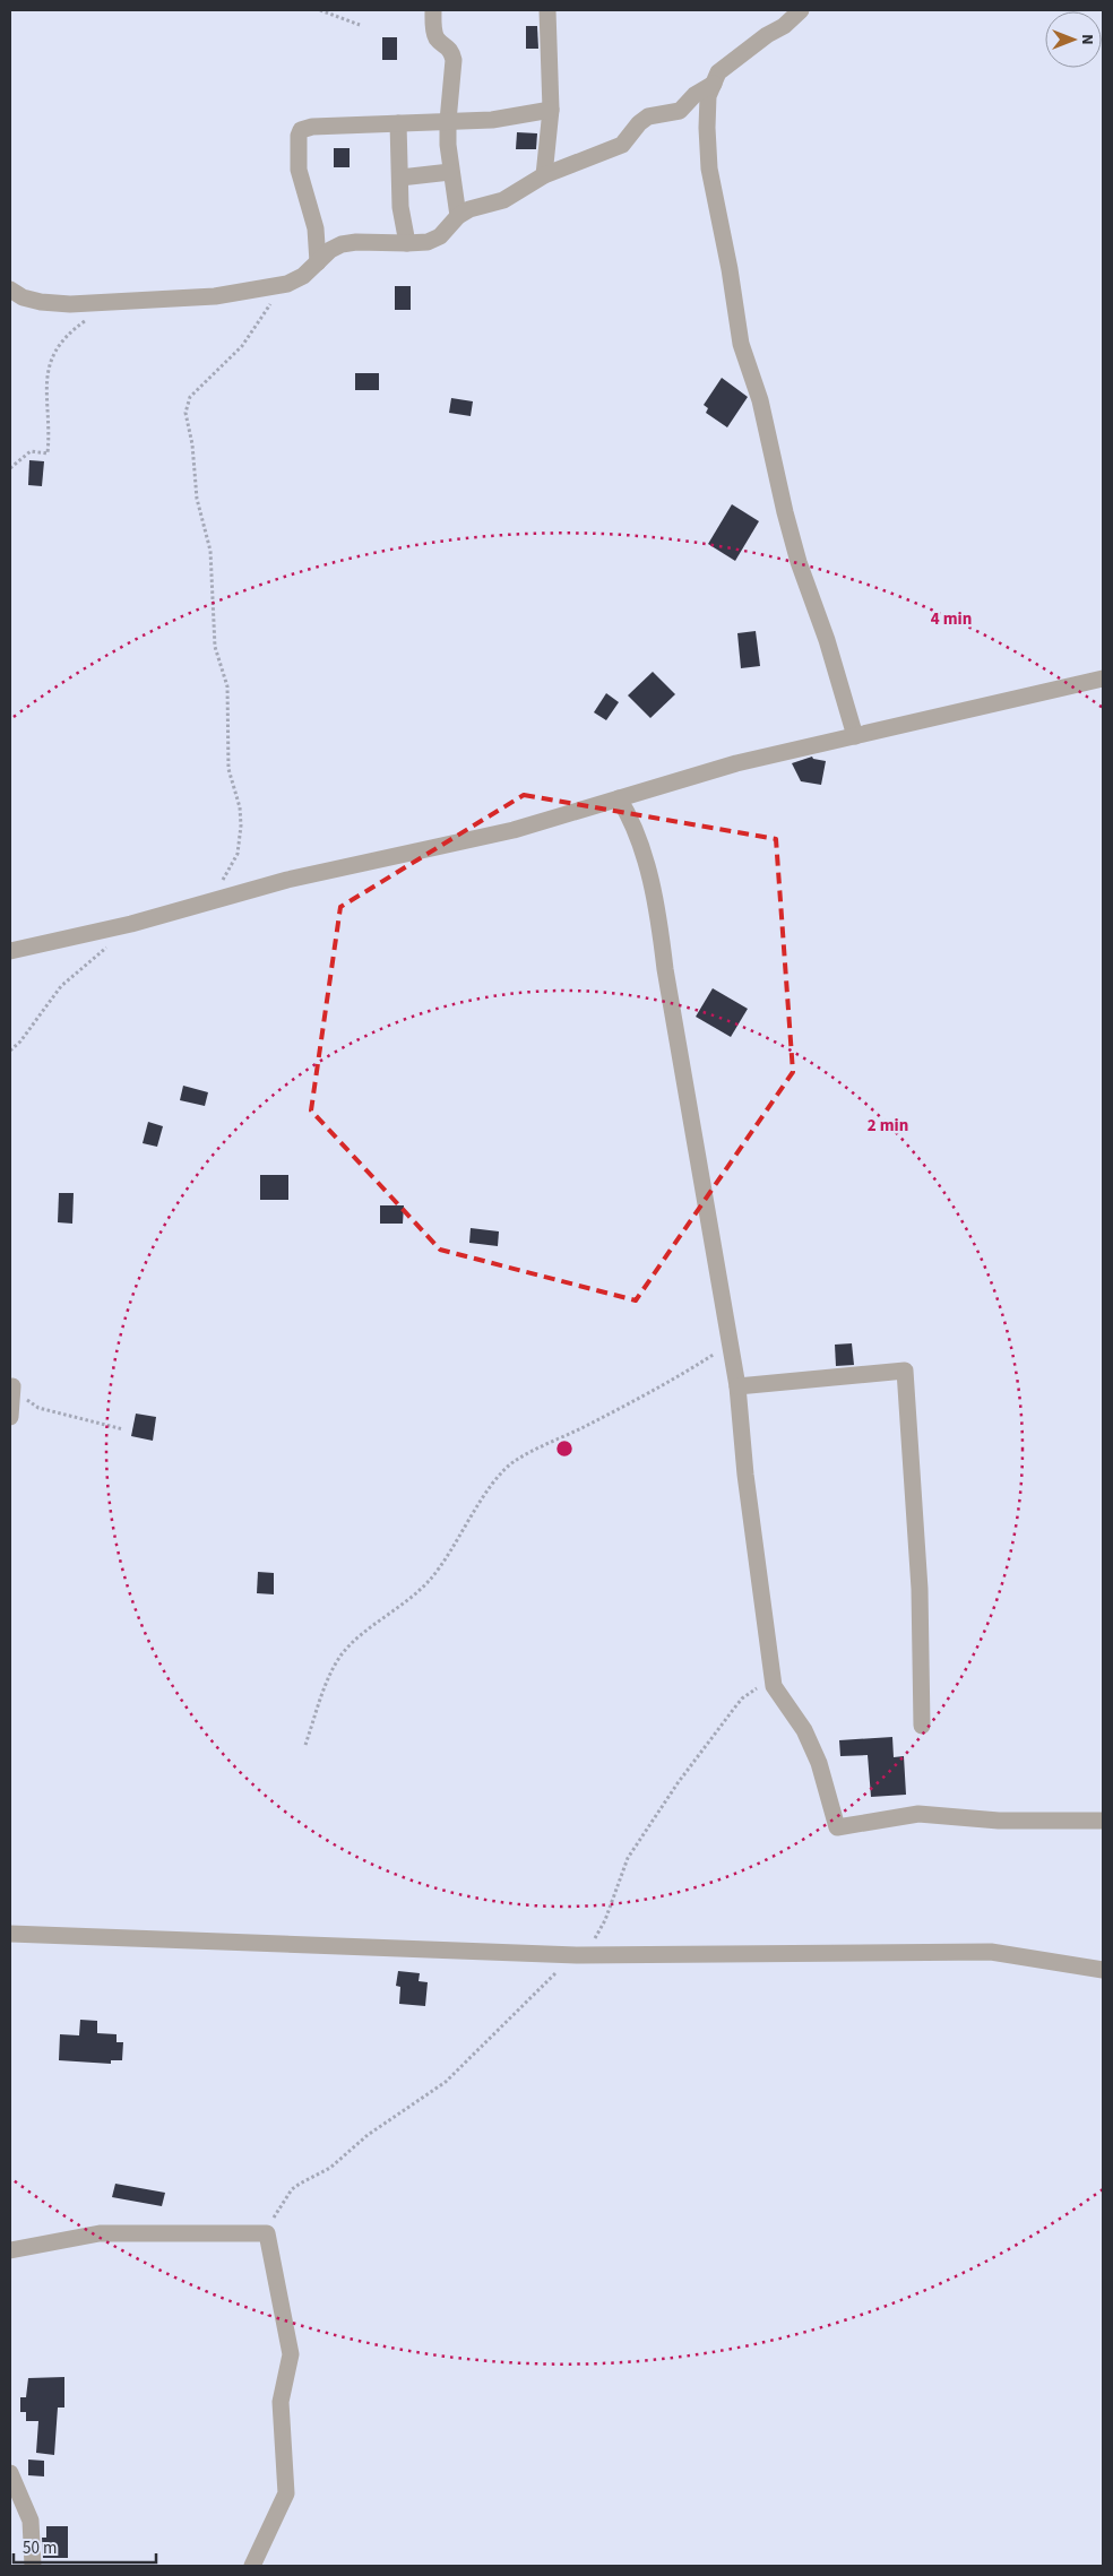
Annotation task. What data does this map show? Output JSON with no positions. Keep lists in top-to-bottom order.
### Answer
{
  "scale_bar": "50 m",
  "north": "right",
  "rings": ["4 min", "2 min"]
}
